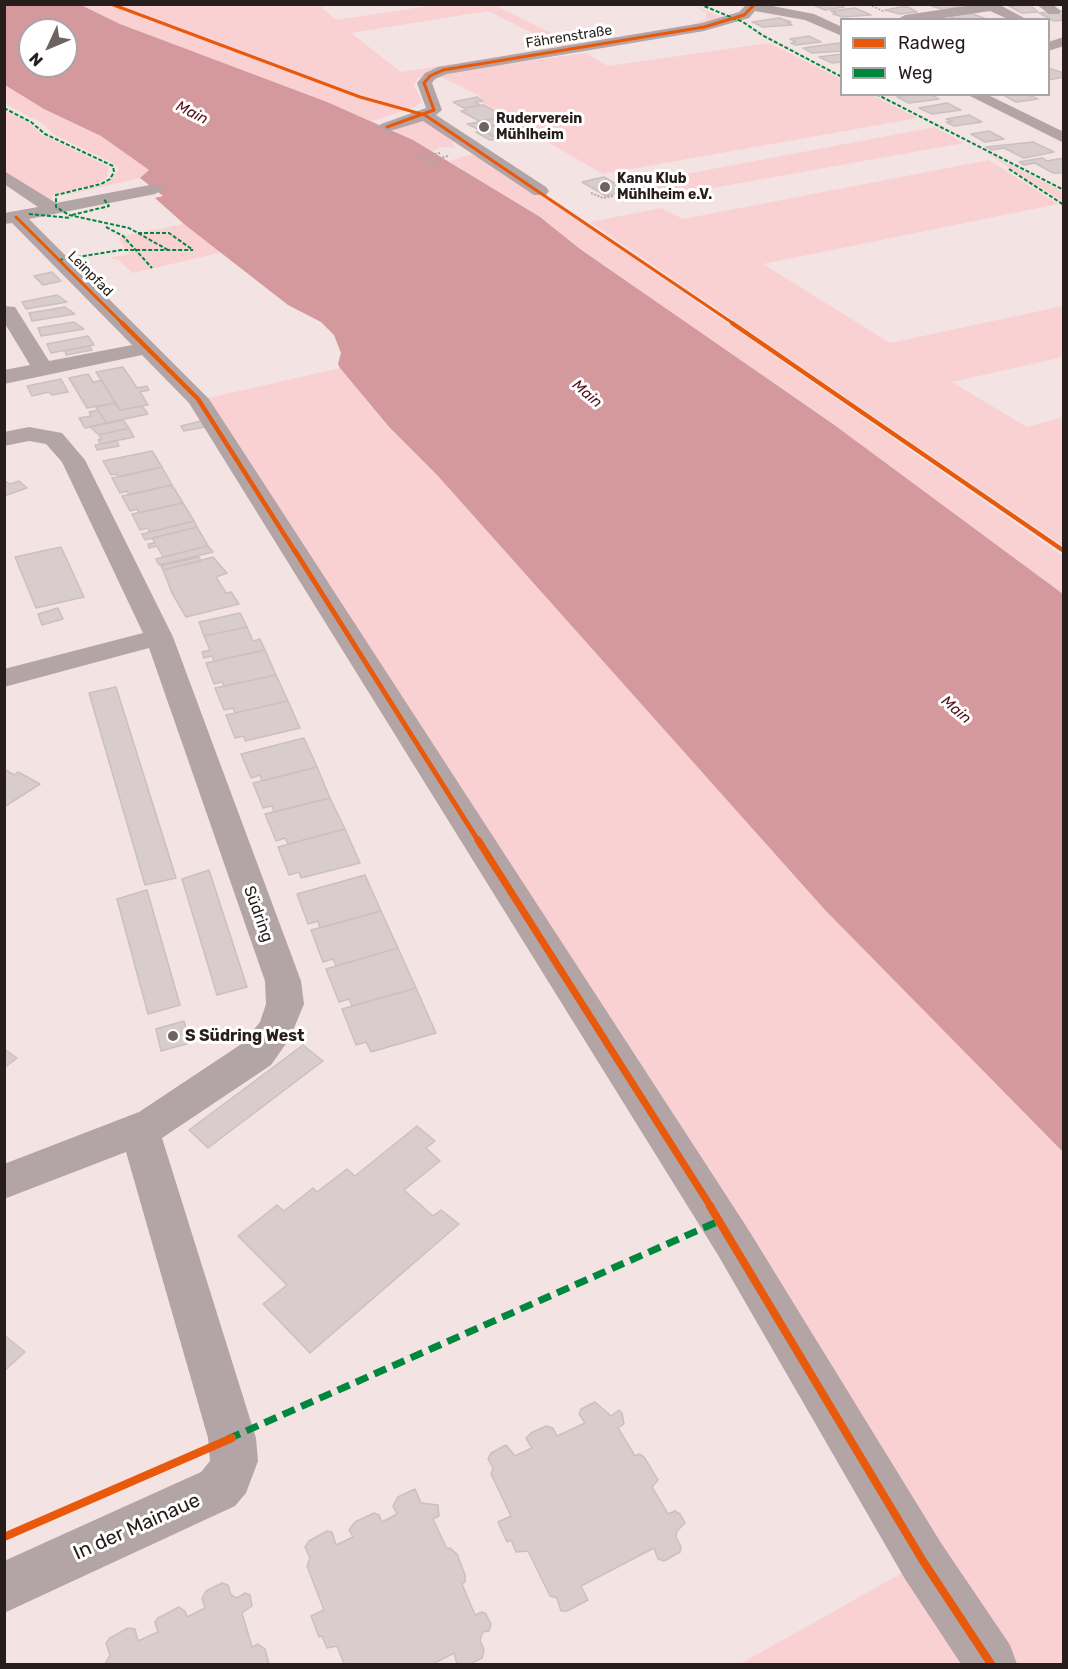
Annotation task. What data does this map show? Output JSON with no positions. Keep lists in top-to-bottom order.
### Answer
{
  "streets": {
    "street": [
      "Fährenstraße",
      "Leinpfad",
      "Südring",
      "In der Mainaue"
    ]
  },
  "crossings": [
    ["Südring", "In der Mainaue"]
  ],
  "water": ["Main"],
  "places": ["Ruderverein Mühlheim", "Kanu Klub Mühlheim e.V.", "S Südring West"],
  "legend": ["Radweg", "Weg"],
  "north": "bottom left"
}
